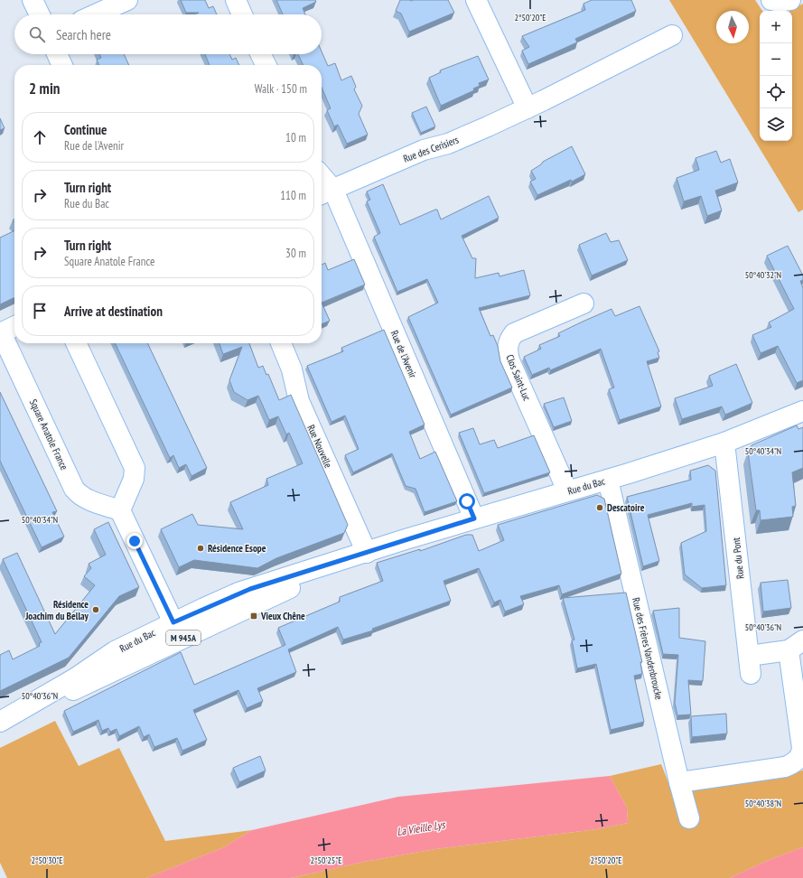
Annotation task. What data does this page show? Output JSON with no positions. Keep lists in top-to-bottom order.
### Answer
{
  "streets": {
    "street": [
      "Rue des Cerisiers",
      "Rue de l'Avenir",
      "Clos Saint-Luc",
      "Square Anatole France",
      "Rue Nouvelle",
      "Rue du Bac",
      "Rue du Pont",
      "M 945A",
      "Rue des Frères Vandenbroucke"
    ]
  },
  "crossings": [
    ["Rue des Cerisiers", "Rue de l'Avenir"],
    ["Rue de l'Avenir", "Rue du Bac"],
    ["Clos Saint-Luc", "Rue du Bac"],
    ["Rue Nouvelle", "Rue du Bac"],
    ["Rue du Bac", "Rue du Pont"],
    ["Rue du Bac", "Rue des Frères Vandenbroucke"]
  ],
  "water": ["La Vieille Lys"],
  "places": {
    "other": ["Descatoire", "Résidence Esope", "Résidence Joachim du Bellay"],
    "transit": ["Vieux Chêne"]
  },
  "north": "bottom",
  "page": {
    "map_buttons": ["+", "−"],
    "search": "Search here",
    "heading": ["2 min", "Walk · 150 m"],
    "list": [
      ["Continue", "Rue de l'Avenir", "10 m"],
      ["Turn right", "Rue du Bac", "110 m"],
      ["Turn right", "Square Anatole France", "30 m"],
      "Arrive at destination"
    ]
  },
  "coordinates": [
    "2°50'20\"E",
    "50°40'32\"N",
    "50°40'34\"N",
    "50°40'36\"N",
    "50°40'38\"N",
    "2°50'30\"E",
    "2°50'25\"E"
  ]
}
